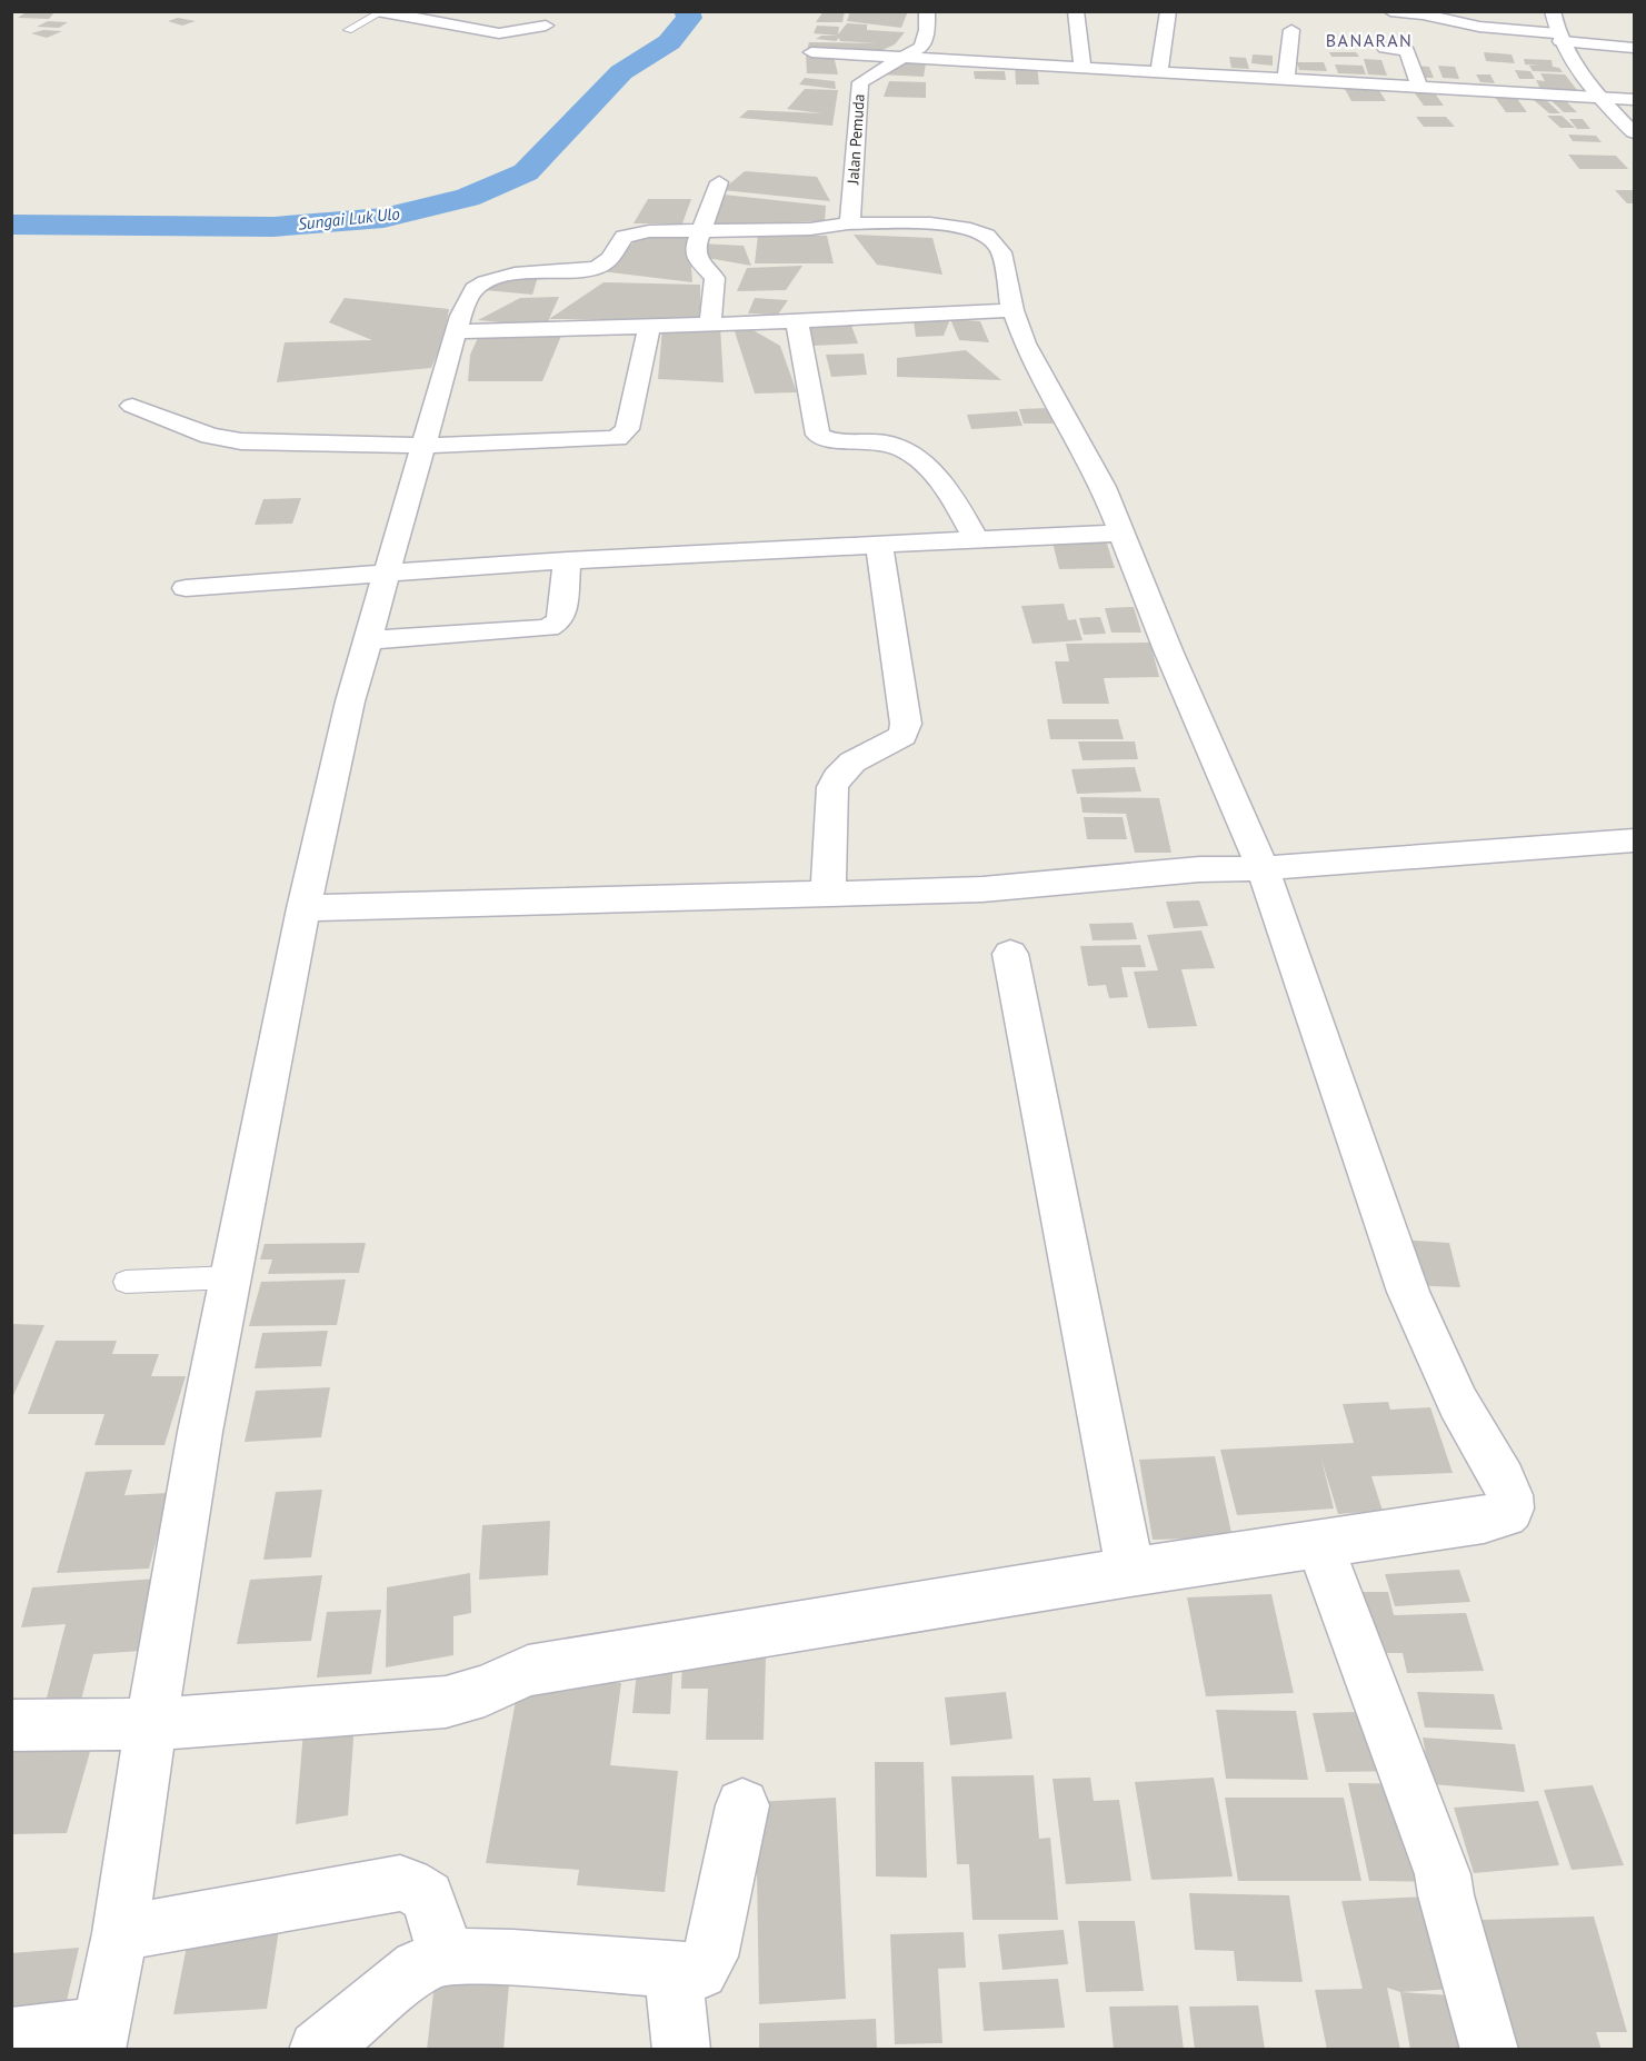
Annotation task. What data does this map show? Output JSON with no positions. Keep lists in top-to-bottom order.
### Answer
{
  "streets": {
    "street": ["Jalan Pemuda"]
  },
  "districts": ["BANARAN"],
  "water": ["Sungai Luk Ulo"]
}
